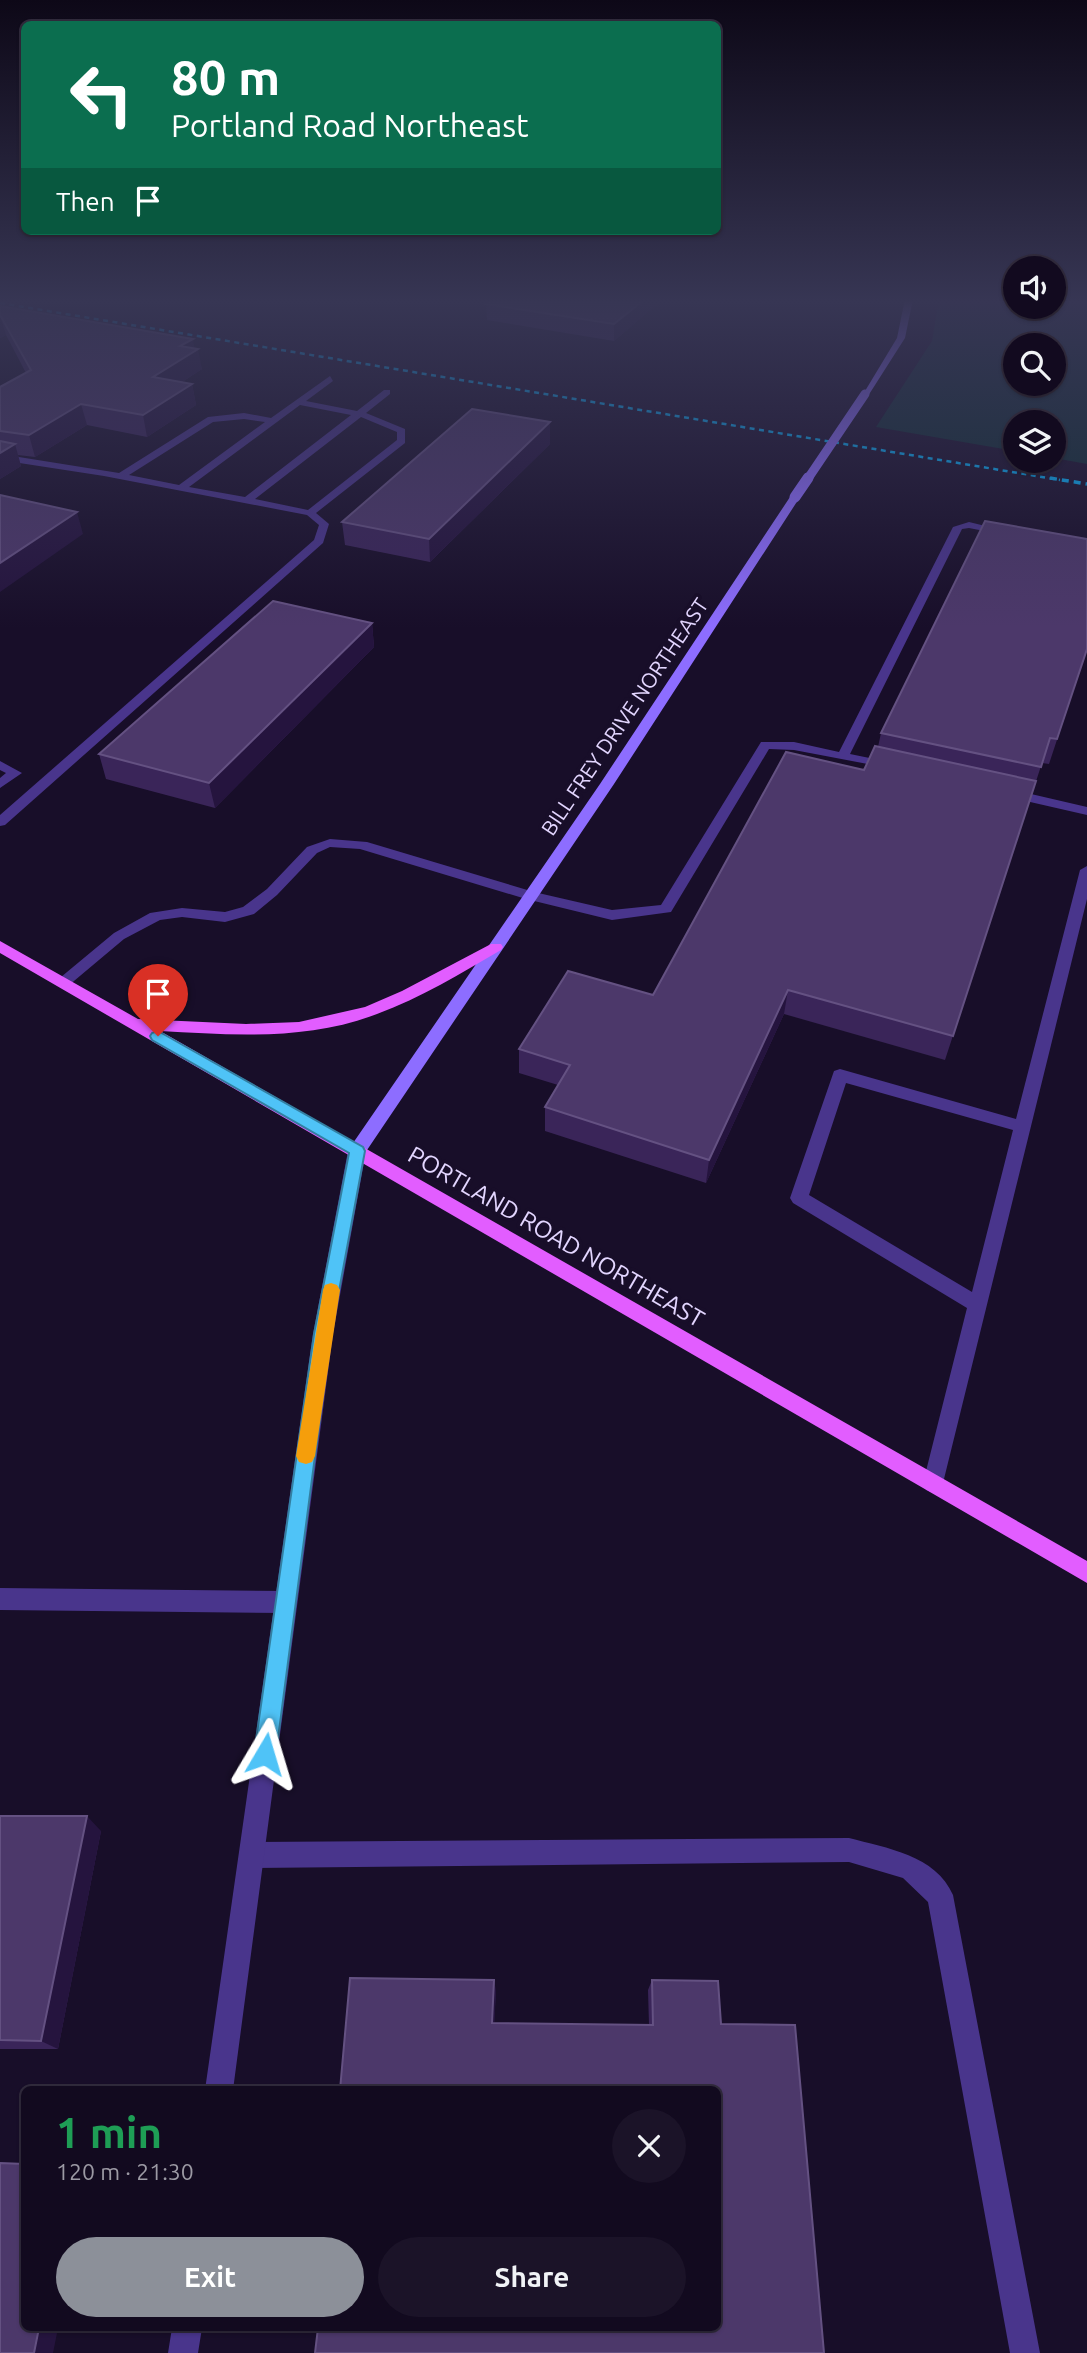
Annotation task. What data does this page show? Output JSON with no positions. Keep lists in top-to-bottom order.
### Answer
{
  "streets": {
    "main road": ["PORTLAND ROAD NORTHEAST"],
    "street": ["BILL FREY DRIVE NORTHEAST"]
  },
  "crossings": [
    ["BILL FREY DRIVE NORTHEAST", "PORTLAND ROAD NORTHEAST"]
  ],
  "page": {
    "turn": ["80 m", "Portland Road Northeast"],
    "then": "Then",
    "heading": ["1 min", "120 m · 21:30"],
    "buttons": ["Exit", "Share"]
  }
}
